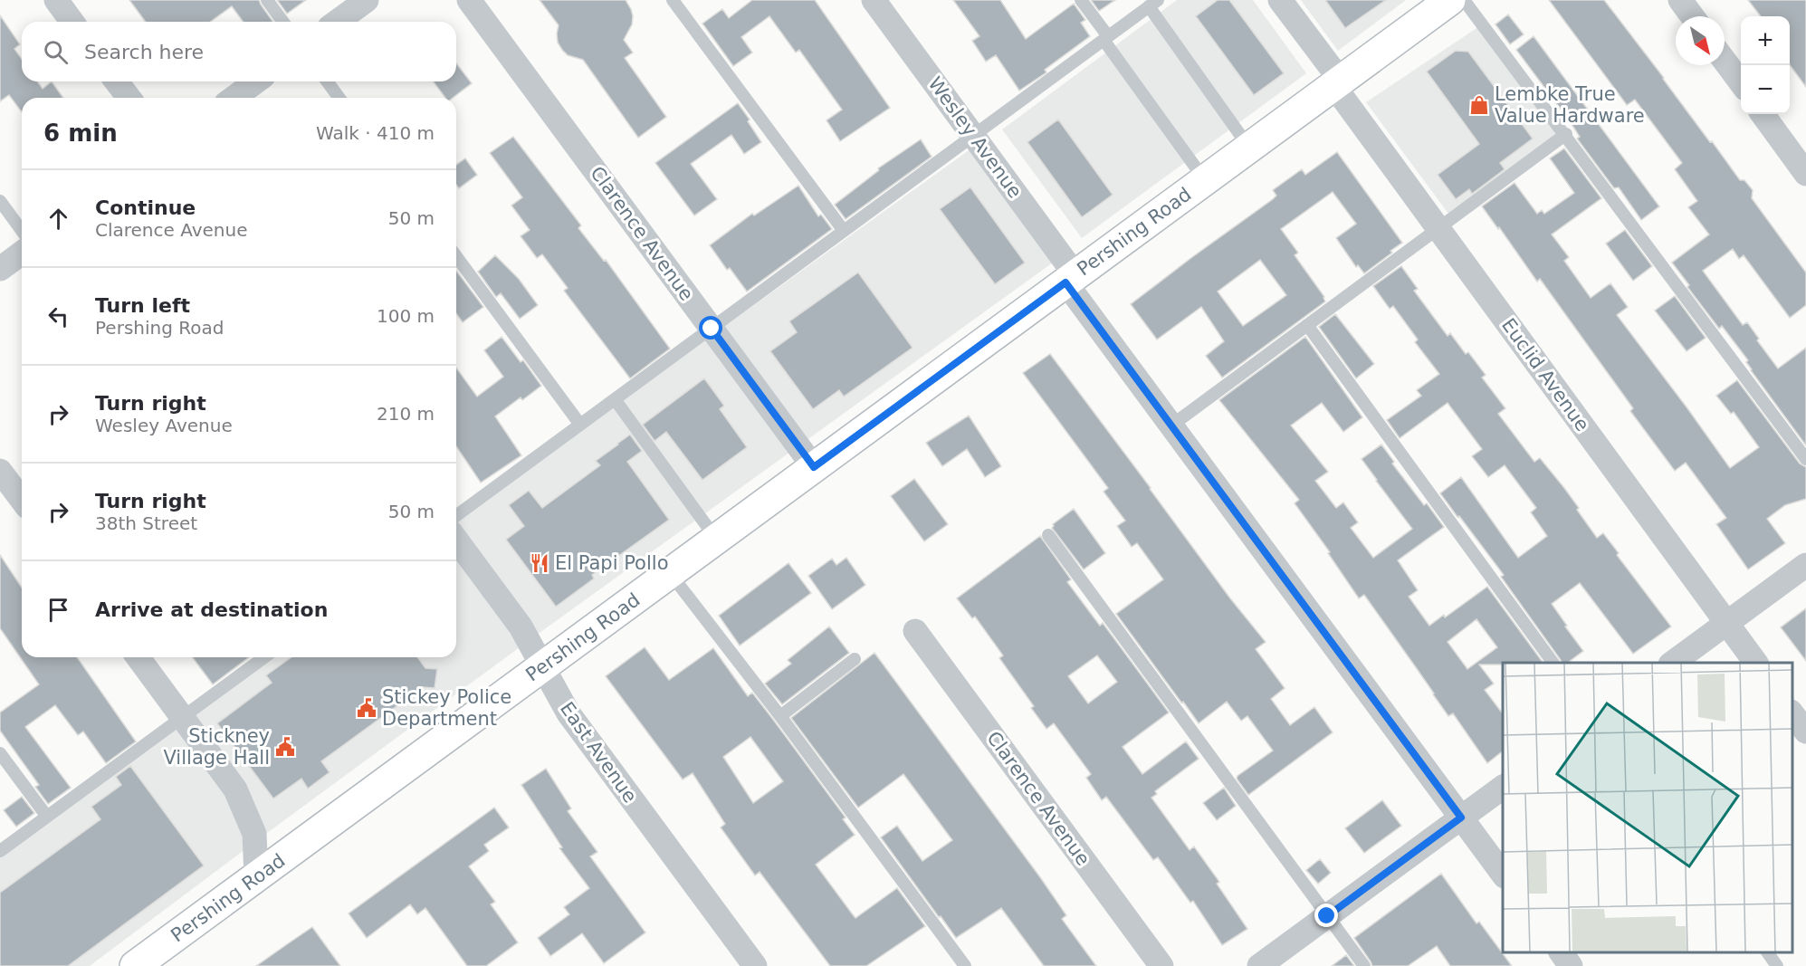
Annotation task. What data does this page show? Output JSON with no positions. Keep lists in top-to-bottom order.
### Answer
{
  "streets": {
    "main road": ["Pershing Road"],
    "street": [
      "Wesley Avenue",
      "Clarence Avenue",
      "Euclid Avenue",
      "East Avenue"
    ]
  },
  "crossings": [
    ["Wesley Avenue", "Pershing Road"],
    ["Pershing Road", "Clarence Avenue"],
    ["Pershing Road", "Euclid Avenue"],
    ["Pershing Road", "East Avenue"]
  ],
  "places": {
    "shop": ["Lembke True Value Hardware"],
    "restaurant": ["El Papi Pollo"],
    "public building": ["Stickey Police Department", "Stickney Village Hall"]
  },
  "north": "bottom right",
  "page": {
    "map_buttons": ["+", "−"],
    "search": "Search here",
    "heading": ["6 min", "Walk · 410 m"],
    "list": [
      ["Continue", "Clarence Avenue", "50 m"],
      ["Turn left", "Pershing Road", "100 m"],
      ["Turn right", "Wesley Avenue", "210 m"],
      ["Turn right", "38th Street", "50 m"],
      "Arrive at destination"
    ]
  }
}
